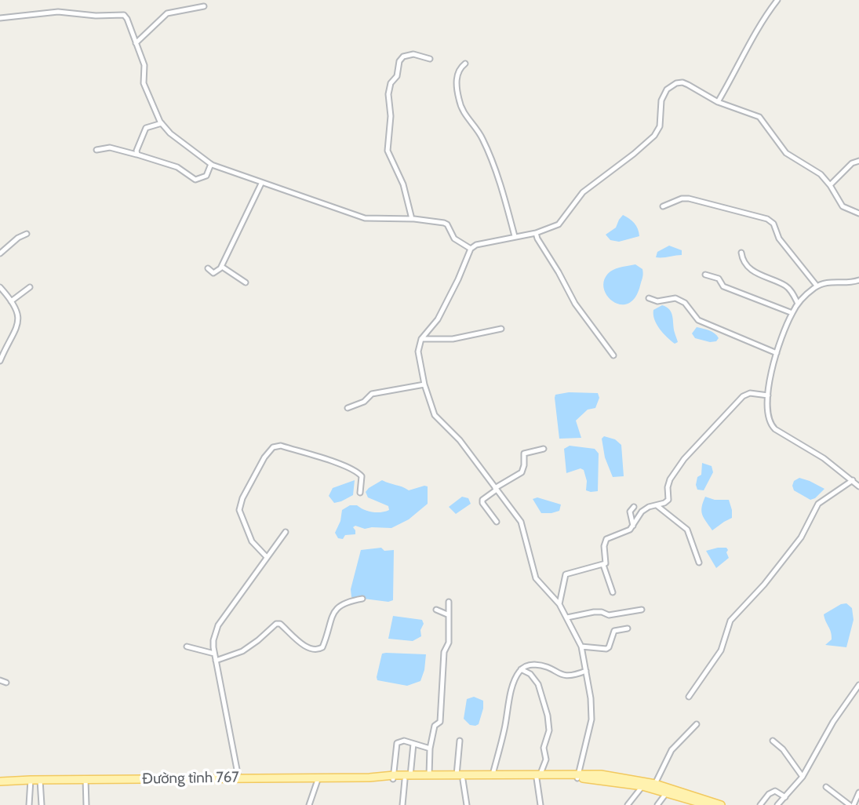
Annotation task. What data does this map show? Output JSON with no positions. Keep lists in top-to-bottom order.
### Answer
{
  "streets": {
    "main road": ["Đường tỉnh 767"]
  }
}
